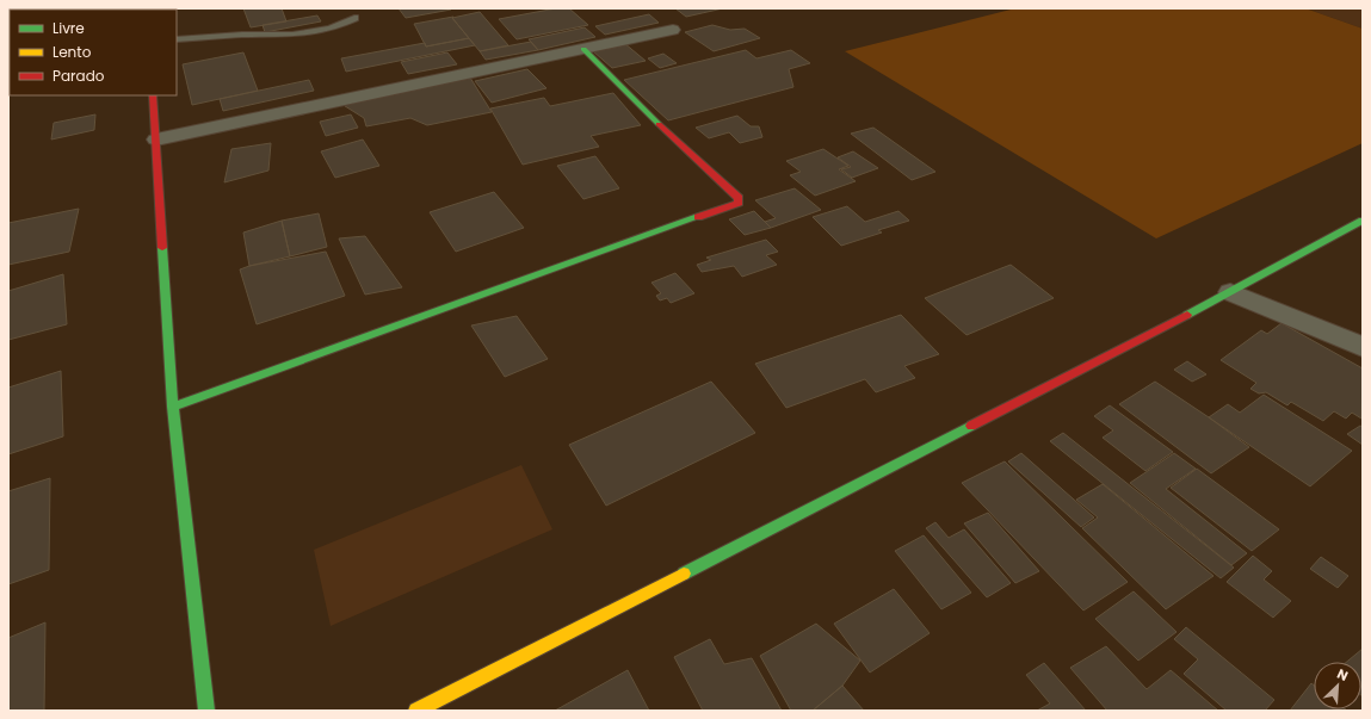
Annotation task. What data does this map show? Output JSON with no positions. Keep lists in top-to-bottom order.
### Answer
{
  "legend": ["Livre", "Lento", "Parado"],
  "north": "top right"
}
